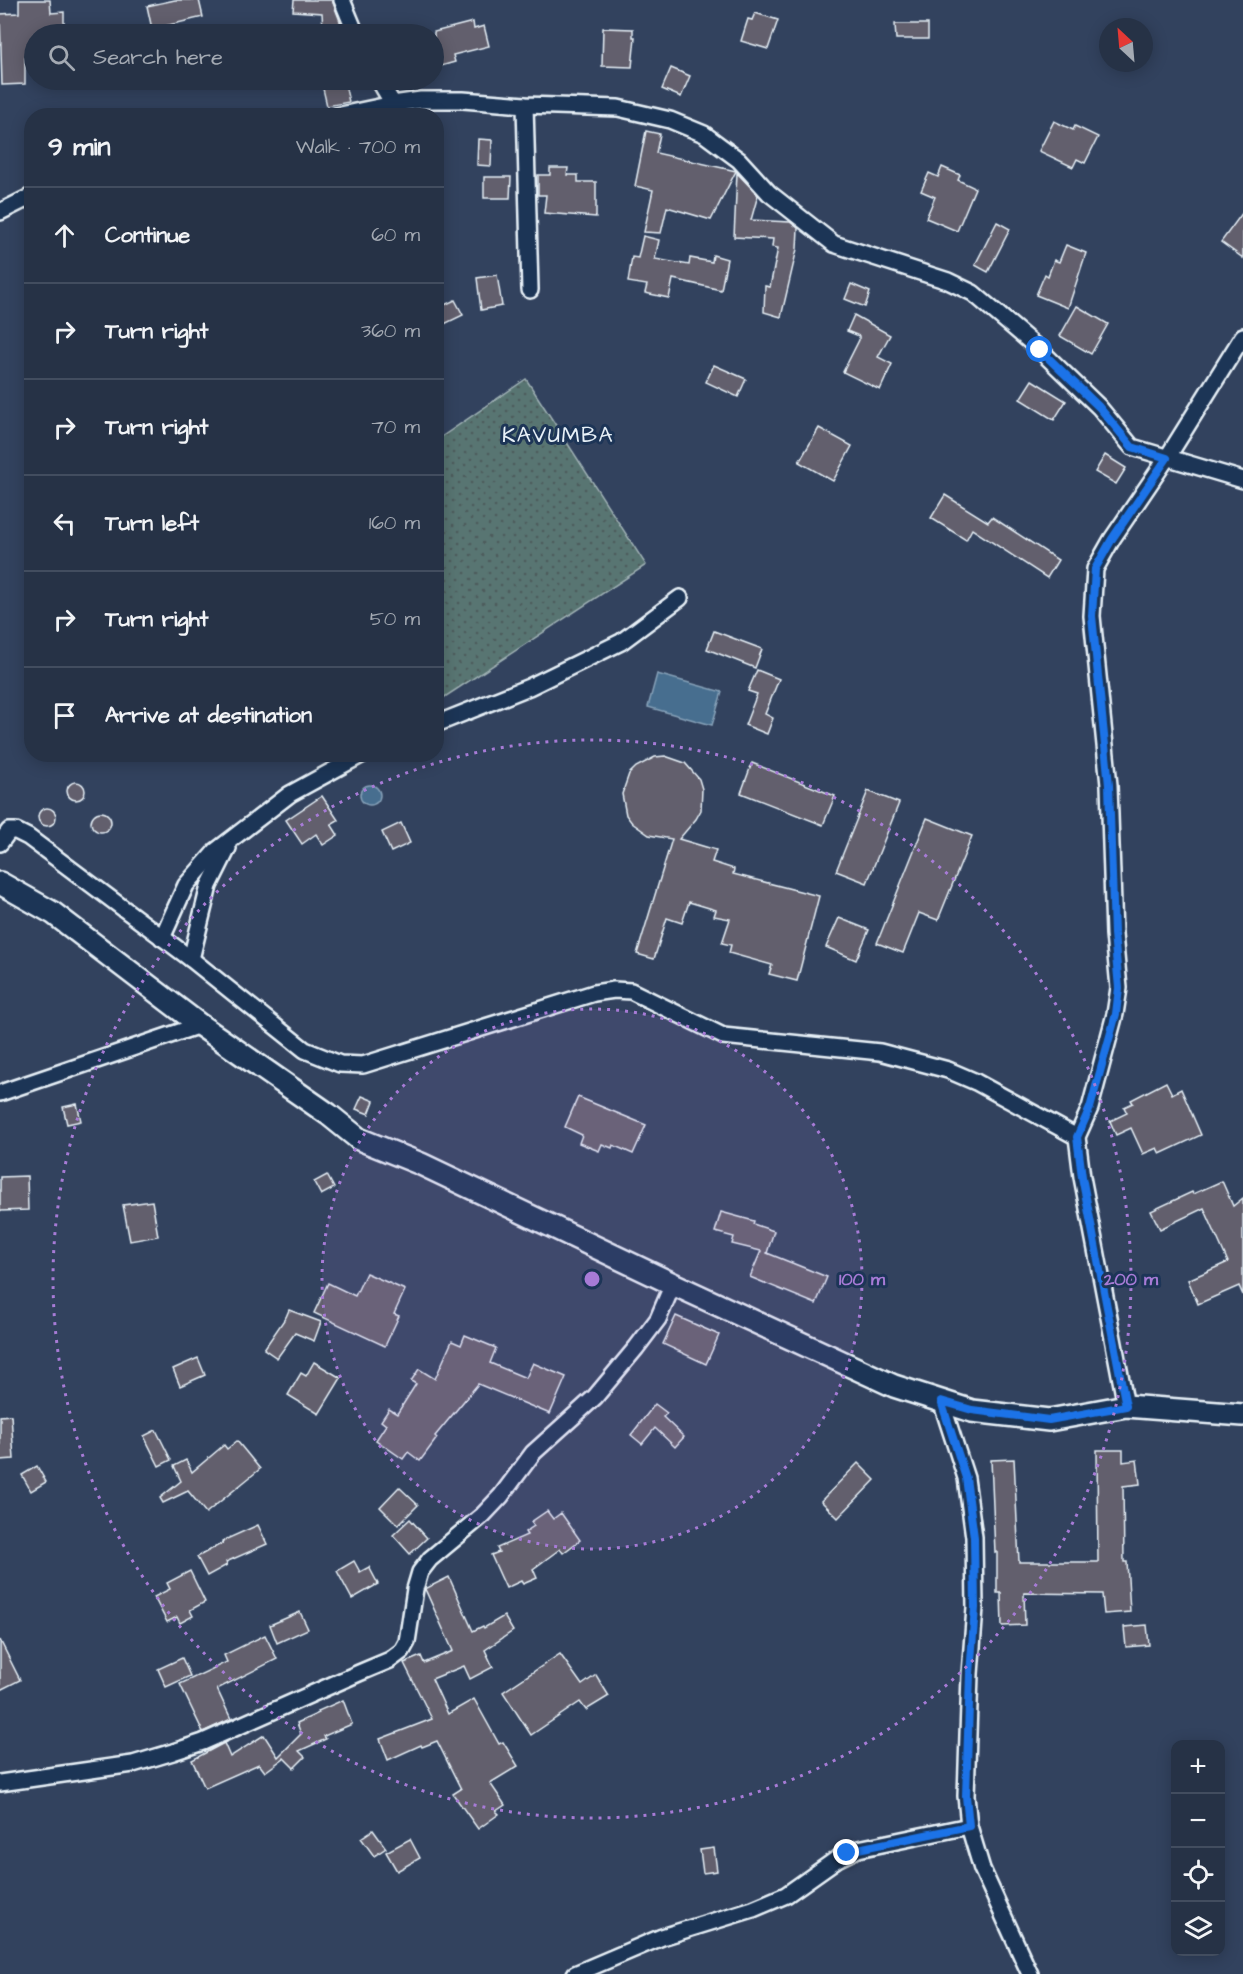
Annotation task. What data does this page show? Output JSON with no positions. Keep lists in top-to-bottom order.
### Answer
{
  "districts": ["KAVUMBA"],
  "north": "top left",
  "page": {
    "search": "Search here",
    "heading": ["9 min", "Walk · 700 m"],
    "list": [
      ["Continue", "60 m"],
      ["Turn right", "360 m"],
      ["Turn right", "70 m"],
      ["Turn left", "160 m"],
      ["Turn right", "50 m"],
      "Arrive at destination"
    ],
    "map_buttons": ["+", "−"]
  },
  "rings": ["100 m", "200 m"]
}
